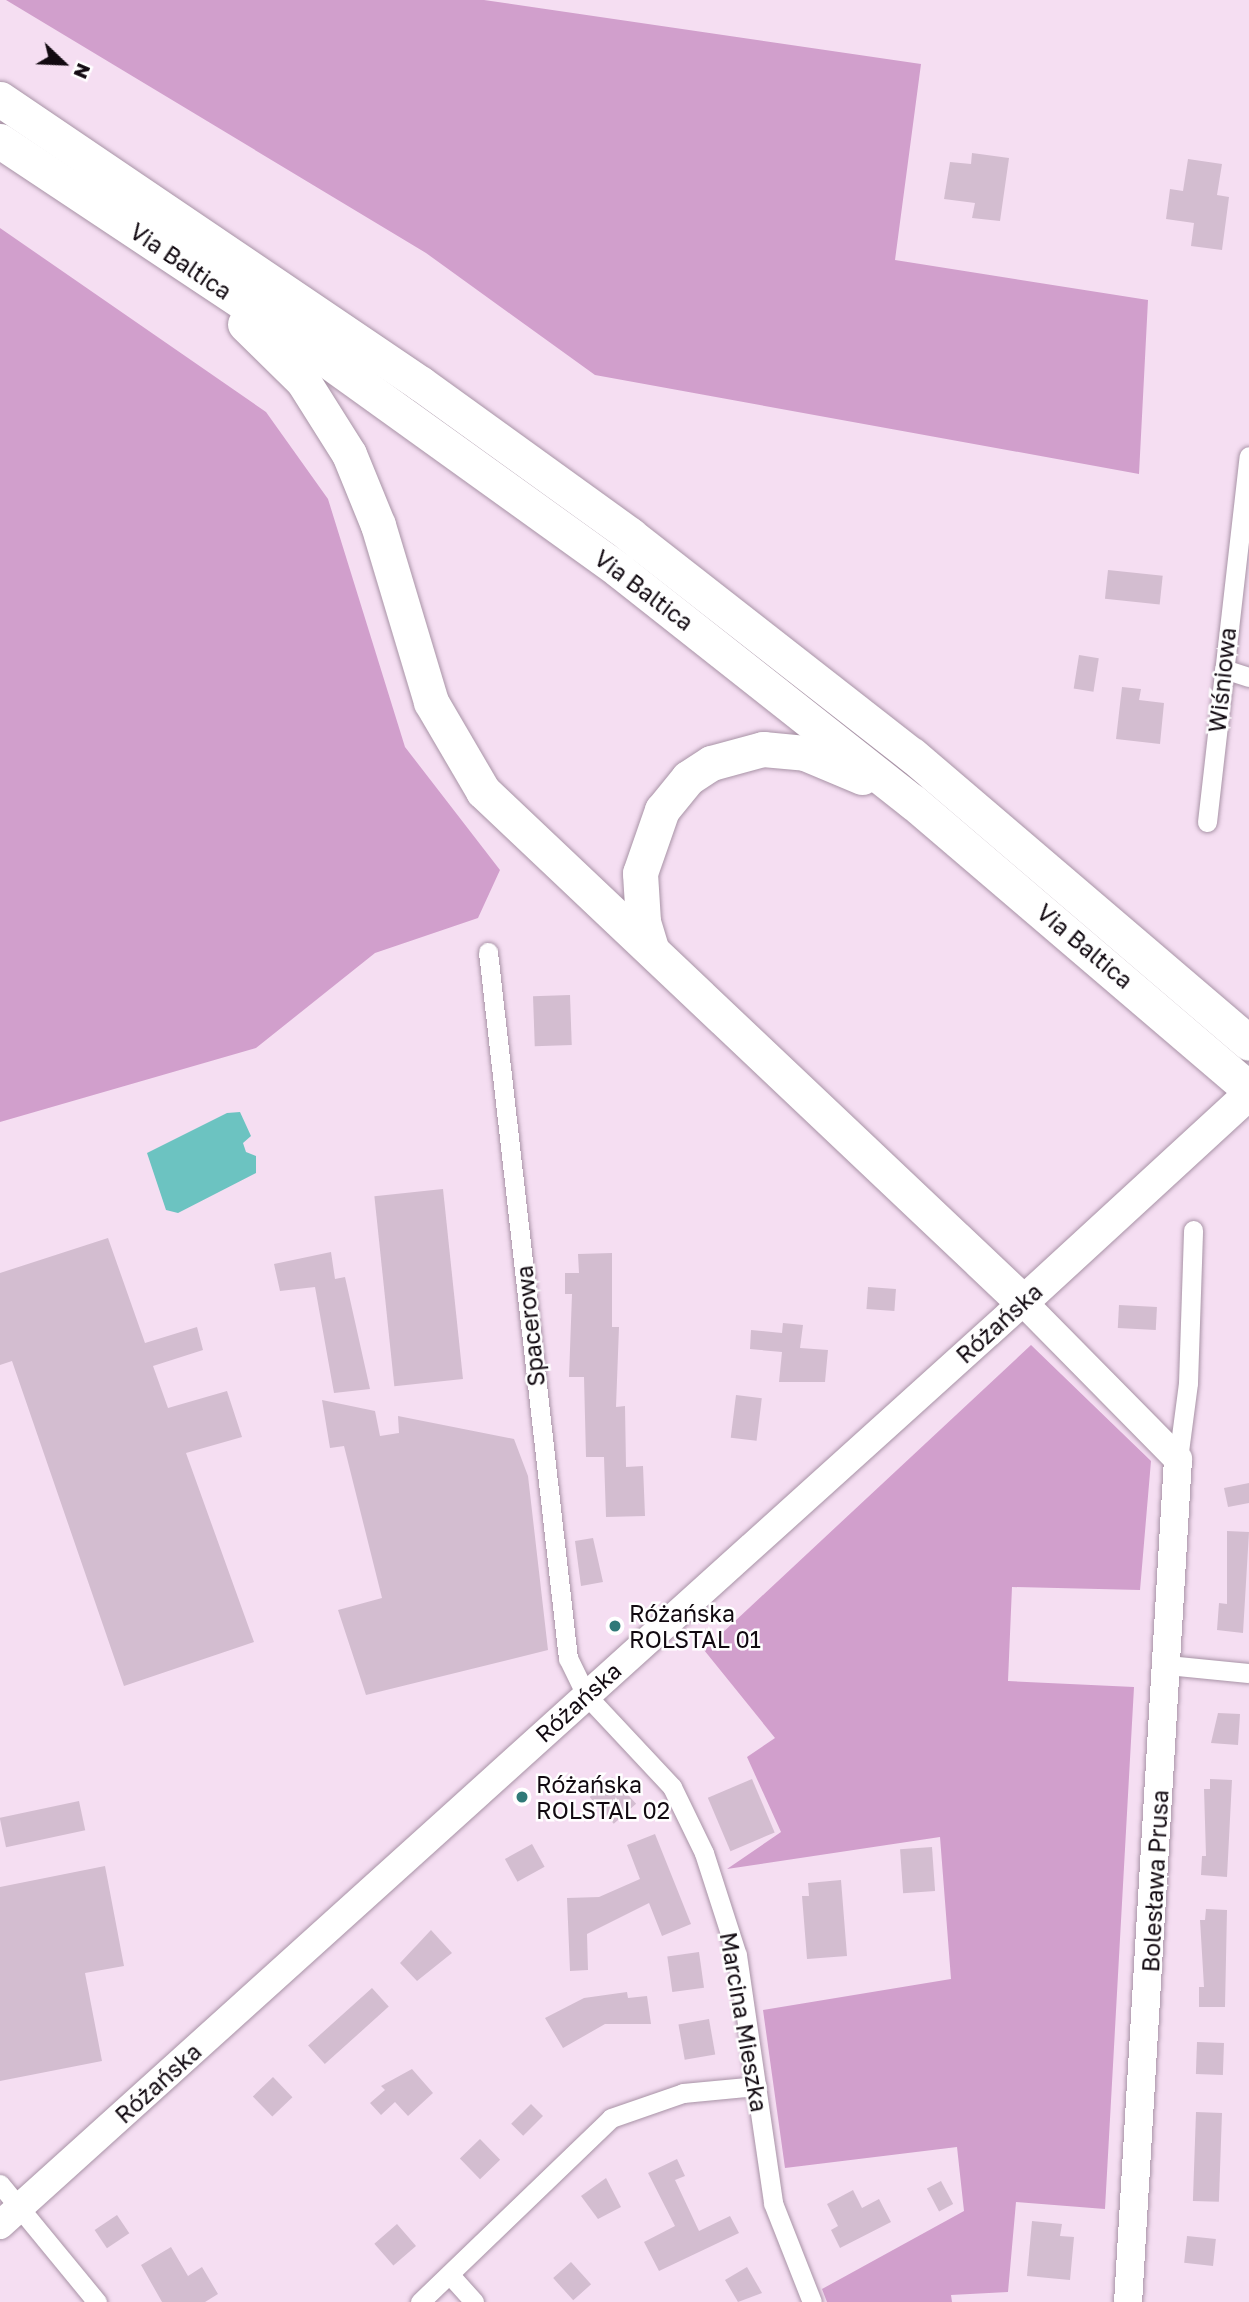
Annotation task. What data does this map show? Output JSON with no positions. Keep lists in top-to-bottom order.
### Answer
{
  "streets": {
    "highway": ["Via Baltica"],
    "main road": ["Różańska"],
    "street": [
      "Wiśniowa",
      "Spacerowa",
      "Bolesława Prusa",
      "Marcina Mieszka"
    ]
  },
  "crossings": [
    ["Via Baltica", "Różańska"],
    ["Różańska", "Spacerowa"],
    ["Różańska", "Marcina Mieszka"],
    ["Spacerowa", "Marcina Mieszka"]
  ],
  "places": ["Różańska ROLSTAL 01", "Różańska ROLSTAL 02"],
  "north": "bottom right"
}
